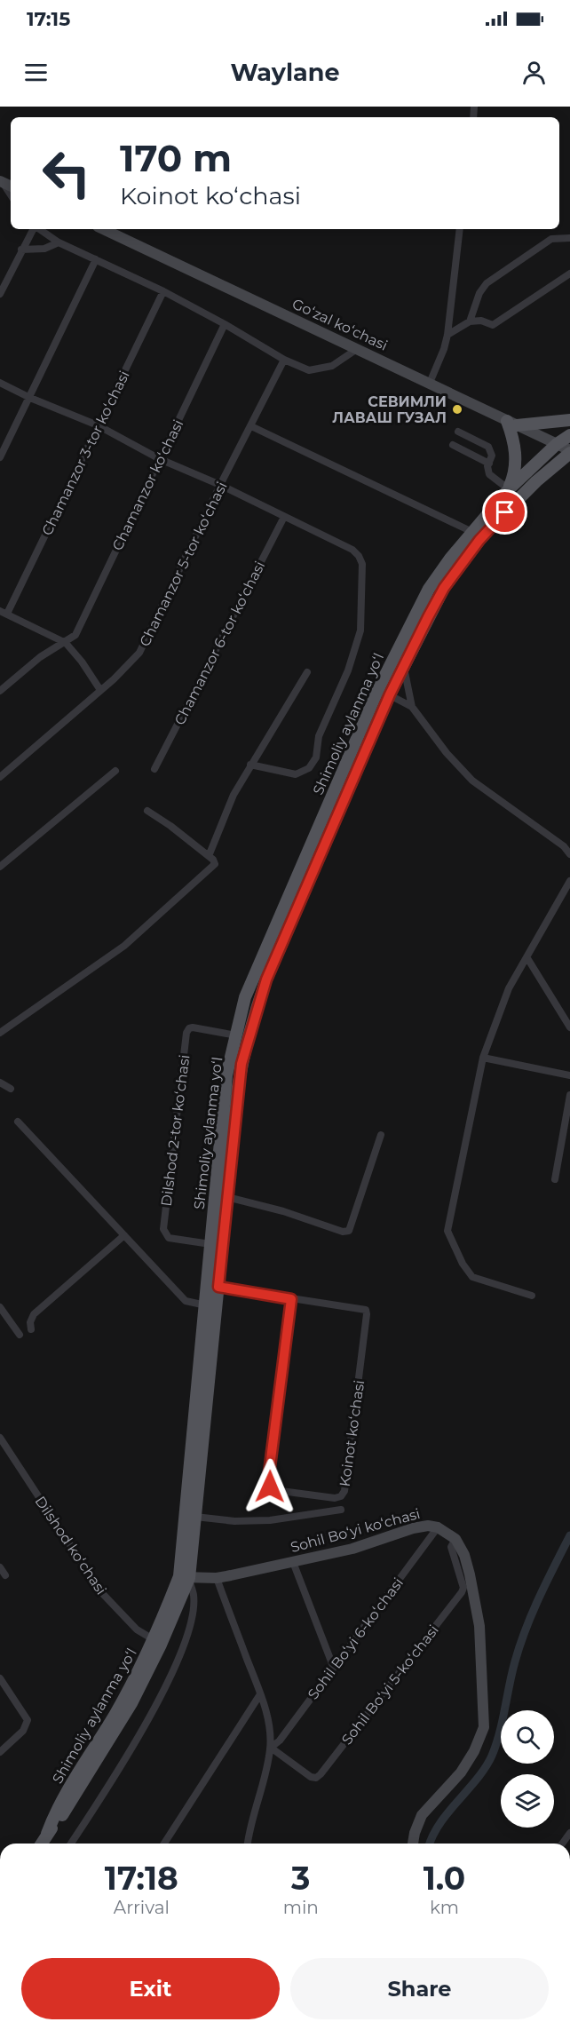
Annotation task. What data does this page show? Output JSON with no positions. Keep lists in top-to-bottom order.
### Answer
{
  "streets": {
    "main road": ["Goʻzal koʻchasi", "Shimoliy aylanma yoʻl", "Sohil Boʻyi koʻchasi"],
    "street": [
      "Chamanzor 3-tor koʻchasi",
      "Chamanzor koʻchasi",
      "Chamanzor 5-tor koʻchasi",
      "Chamanzor 6-tor koʻchasi",
      "Dilshod 2-tor koʻchasi",
      "Koinot koʻchasi",
      "Dilshod koʻchasi",
      "Sohil Boʻyi 6-koʻchasi",
      "Sohil Boʻyi 5-koʻchasi"
    ]
  },
  "crossings": [
    ["Goʻzal koʻchasi", "Shimoliy aylanma yoʻl"],
    ["Shimoliy aylanma yoʻl", "Dilshod 2-tor koʻchasi"],
    ["Shimoliy aylanma yoʻl", "Koinot koʻchasi"],
    ["Shimoliy aylanma yoʻl", "Sohil Boʻyi koʻchasi"],
    ["Shimoliy aylanma yoʻl", "Dilshod koʻchasi"],
    ["Sohil Boʻyi koʻchasi", "Sohil Boʻyi 6-koʻchasi"],
    ["Sohil Boʻyi koʻchasi", "Sohil Boʻyi 5-koʻchasi"],
    ["Sohil Boʻyi 6-koʻchasi", "Sohil Boʻyi 5-koʻchasi"]
  ],
  "places": ["СЕВИМЛИ ЛАВАШ ГУЗАЛ"],
  "page": {
    "status": "17:15",
    "header": "Waylane",
    "turn": ["170 m", "Koinot koʻchasi"],
    "eta": [
      "17:18",
      "Arrival",
      "3",
      "min",
      "1.0",
      "km"
    ],
    "buttons": ["Exit", "Share"]
  }
}
